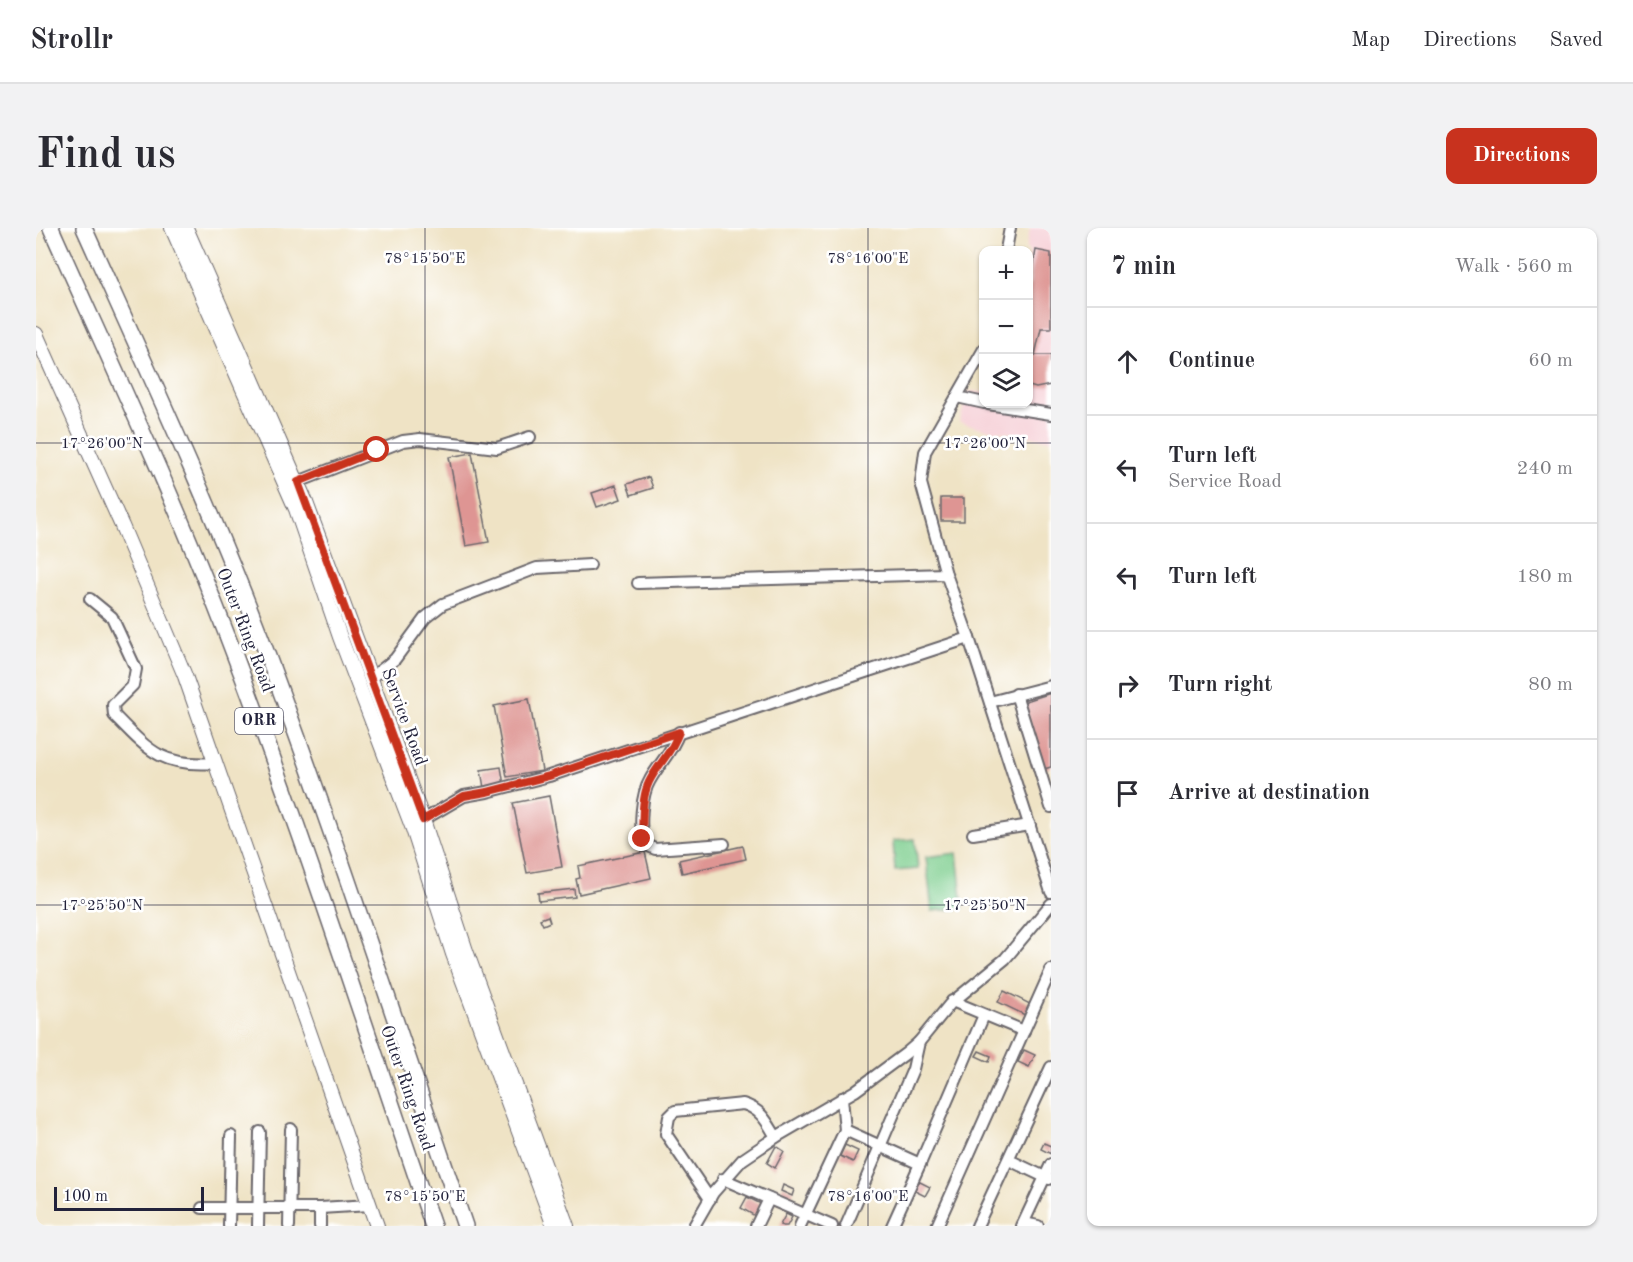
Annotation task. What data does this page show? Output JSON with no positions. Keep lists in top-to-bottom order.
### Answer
{
  "streets": {
    "highway": ["Outer Ring Road", "ORR"],
    "main road": ["Service Road"]
  },
  "scale_bar": "100 m",
  "page": {
    "header": "Strollr",
    "nav": ["Map", "Directions", "Saved"],
    "buttons": "Directions",
    "title": "Find us",
    "heading": ["7 min", "Walk · 560 m"],
    "map_buttons": ["+", "−"],
    "list": [
      ["Continue", "60 m"],
      ["Turn left", "Service Road", "240 m"],
      ["Turn left", "180 m"],
      ["Turn right", "80 m"],
      "Arrive at destination"
    ],
    "scale": "100 m"
  },
  "coordinates": [
    "78°15'50\"E",
    "78°16'00\"E",
    "17°26'00\"N",
    "17°25'50\"N"
  ]
}
